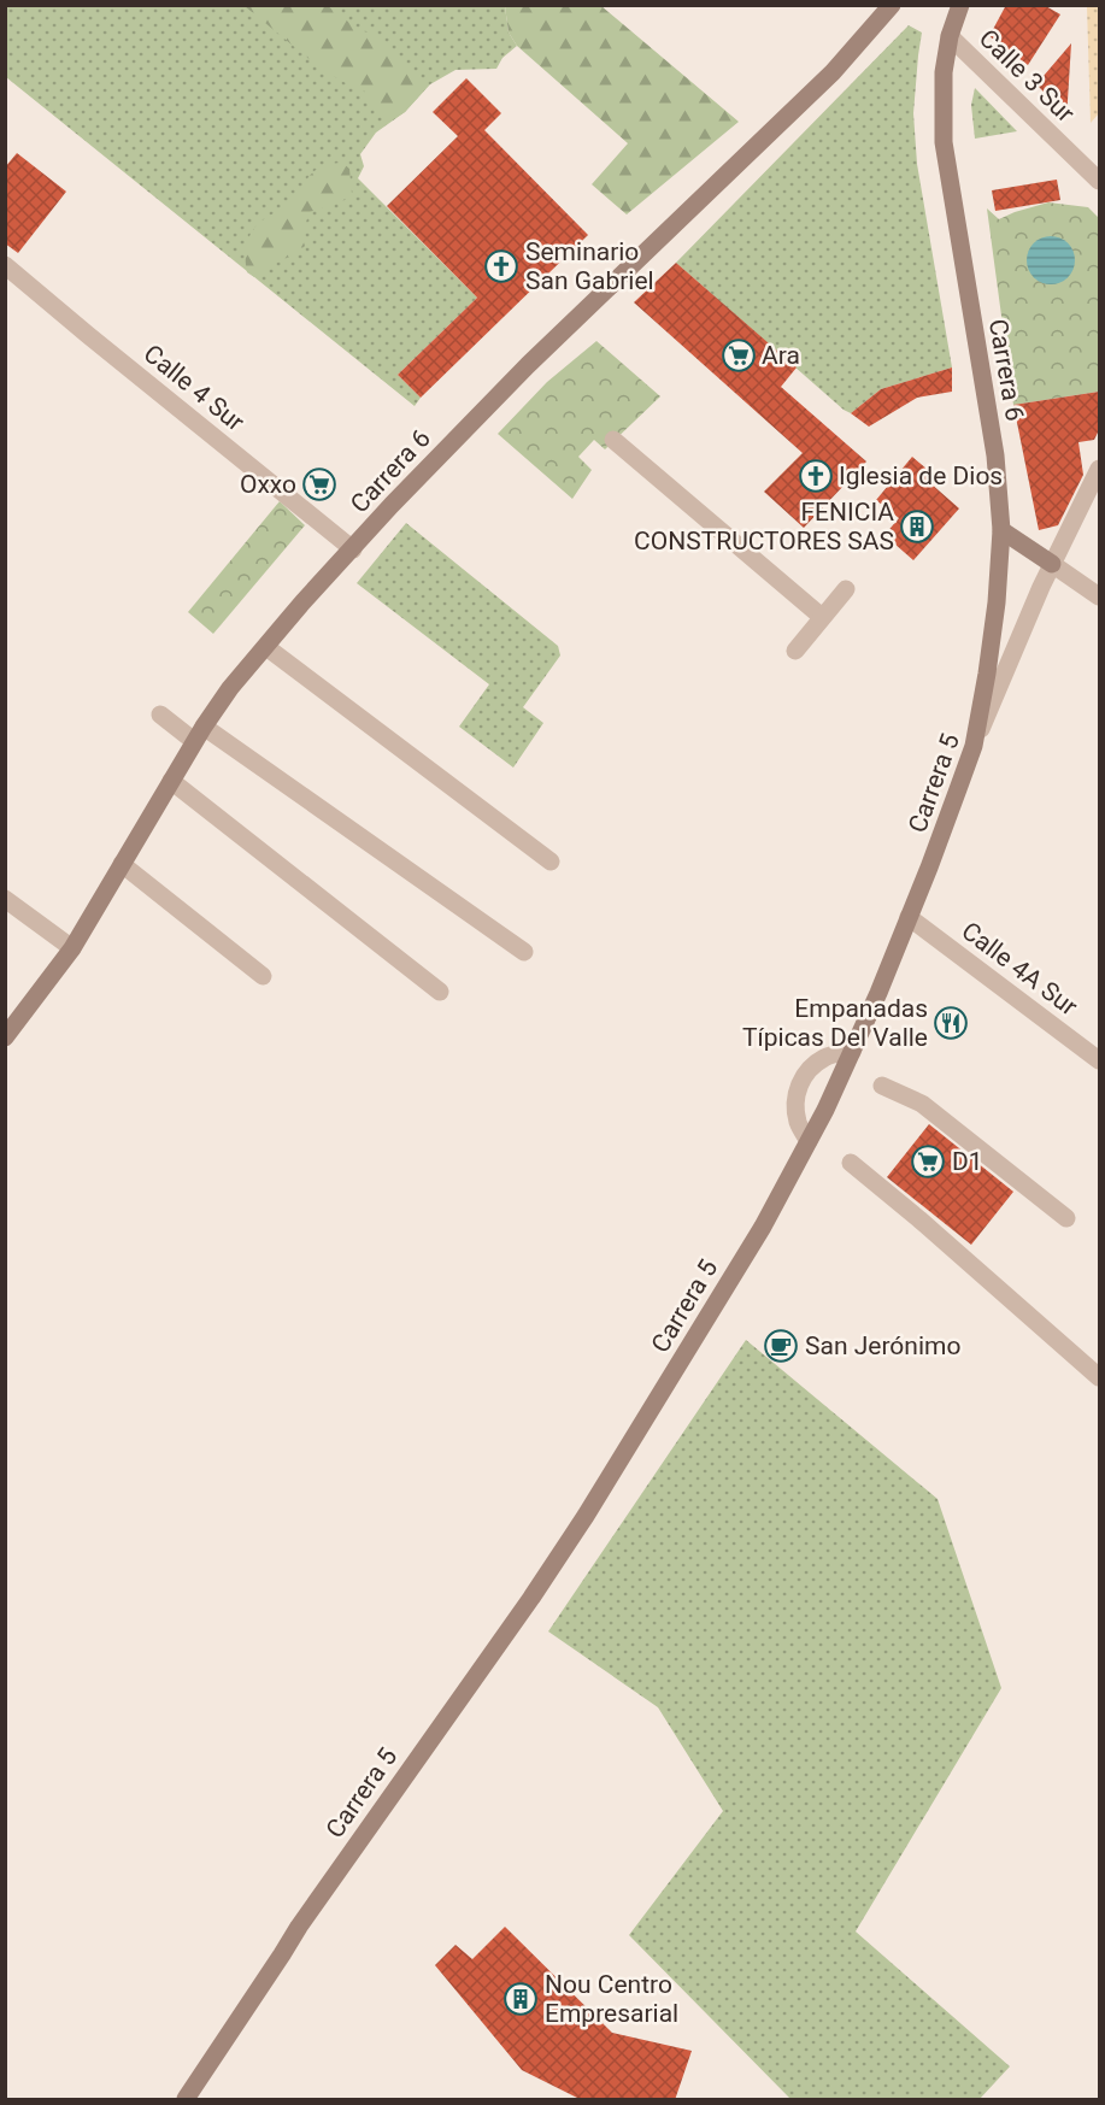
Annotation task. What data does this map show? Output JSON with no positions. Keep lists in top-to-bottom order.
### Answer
{
  "streets": {
    "main road": ["Carrera 6", "Carrera 5"],
    "street": ["Calle 3 Sur", "Calle 4 Sur", "Calle 4A Sur"]
  },
  "crossings": [
    ["Calle 3 Sur", "Carrera 6"],
    ["Carrera 6", "Calle 4 Sur"],
    ["Carrera 6", "Carrera 5"],
    ["Carrera 5", "Calle 4A Sur"]
  ],
  "places": {
    "church": ["Seminario San Gabriel", "Iglesia de Dios"],
    "supermarket": ["Ara", "Oxxo", "D1"],
    "building": ["FENICIA CONSTRUCTORES SAS", "Nou Centro Empresarial"],
    "restaurant": ["Empanadas Típicas Del Valle"],
    "cafe": ["San Jerónimo"]
  }
}
